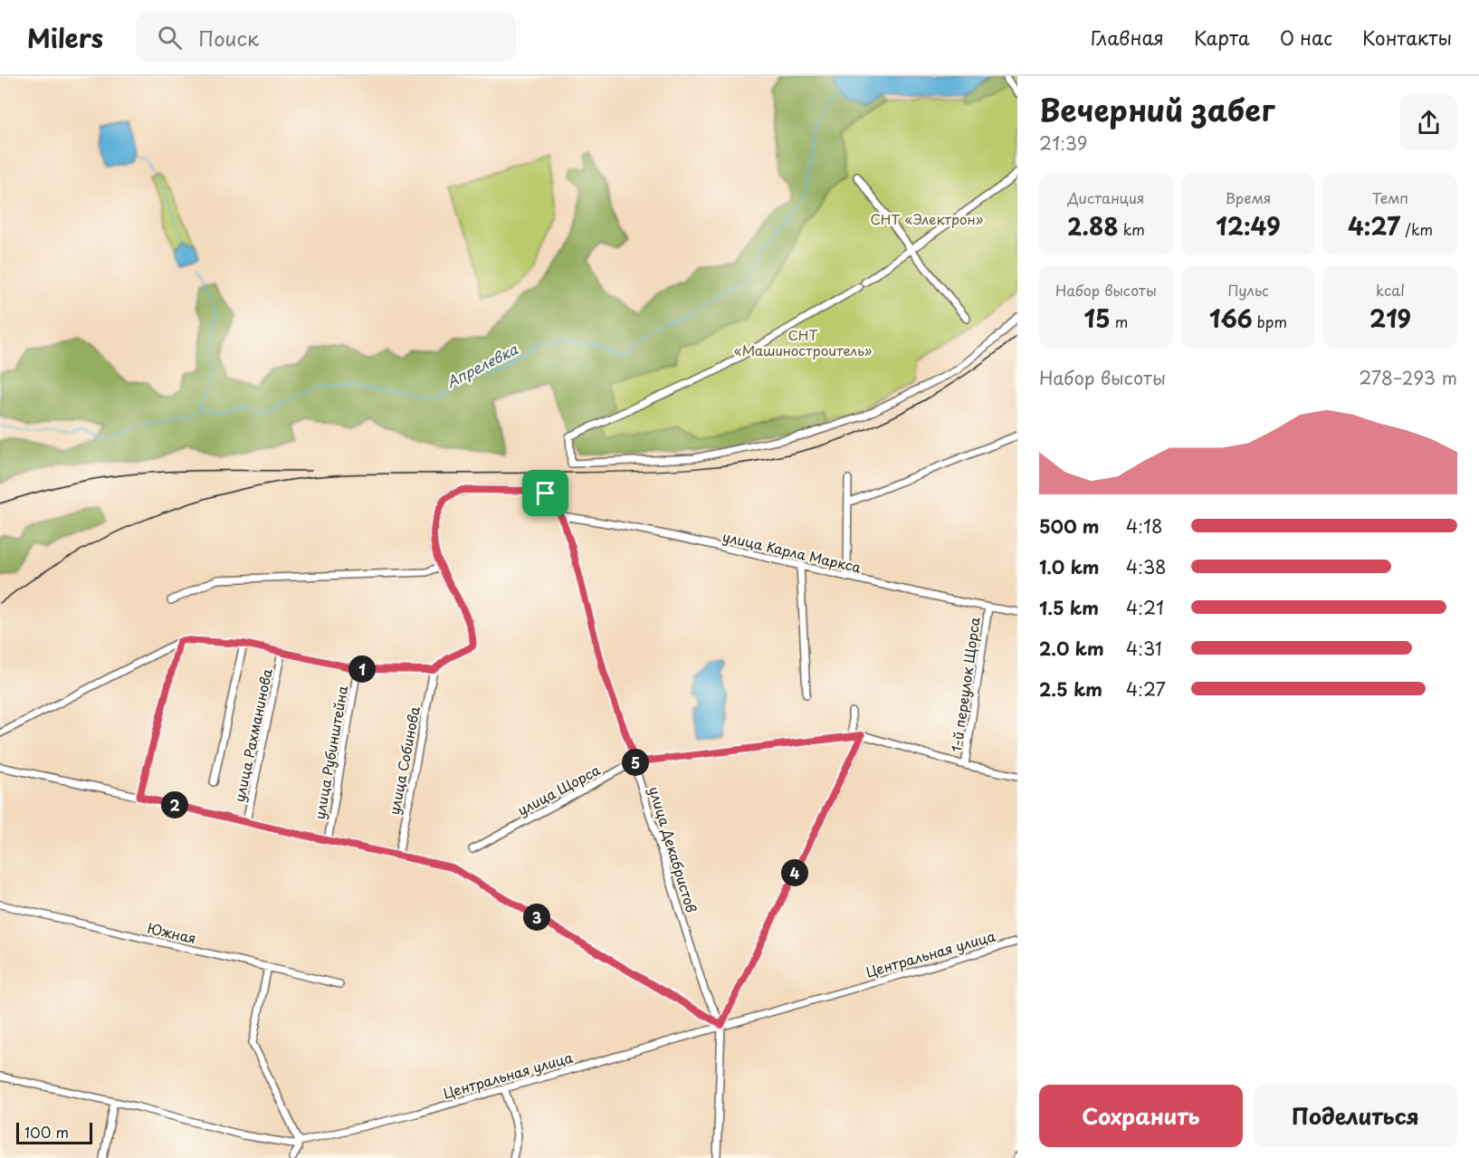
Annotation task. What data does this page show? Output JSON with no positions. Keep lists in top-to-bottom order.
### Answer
{
  "streets": {
    "street": [
      "улица Карла Маркса",
      "1-й переулок Щорса",
      "улица Рахманинова",
      "улица Рубинштейна",
      "улица Собинова",
      "улица Щорса",
      "улица Декабристов",
      "Южная",
      "Центральная улица"
    ]
  },
  "crossings": [
    ["улица Карла Маркса", "1-й переулок Щорса"],
    ["улица Карла Маркса", "улица Декабристов"],
    ["улица Щорса", "улица Декабристов"],
    ["улица Декабристов", "Центральная улица"]
  ],
  "water": ["Апрелевка"],
  "parks": ["СНТ «Электрон»", "СНТ «Машиностроитель»"],
  "scale_bar": "100 m",
  "page": {
    "header": "Milers",
    "search": "Поиск",
    "nav": [
      "Главная",
      "Карта",
      "О нас",
      "Контакты"
    ],
    "heading": ["Вечерний забег", "21:39"],
    "stats": [
      ["Дистанция", "2.88 km"],
      ["Время", "12:49"],
      ["Темп", "4:27 /km"],
      ["Набор высоты", "15 m"],
      ["Пульс", "166 bpm"],
      ["kcal", "219"]
    ],
    "chart": ["Набор высоты", "278–293 m"],
    "list": [
      {
        "name": "500 m",
        "note": "4:18"
      },
      {
        "name": "1.0 km",
        "note": "4:38"
      },
      {
        "name": "1.5 km",
        "note": "4:21"
      },
      {
        "name": "2.0 km",
        "note": "4:31"
      },
      {
        "name": "2.5 km",
        "note": "4:27"
      }
    ],
    "pins": [
      "1",
      "5",
      "2",
      "4",
      "3"
    ],
    "buttons": ["Сохранить", "Поделиться"],
    "scale": "100 m"
  }
}
